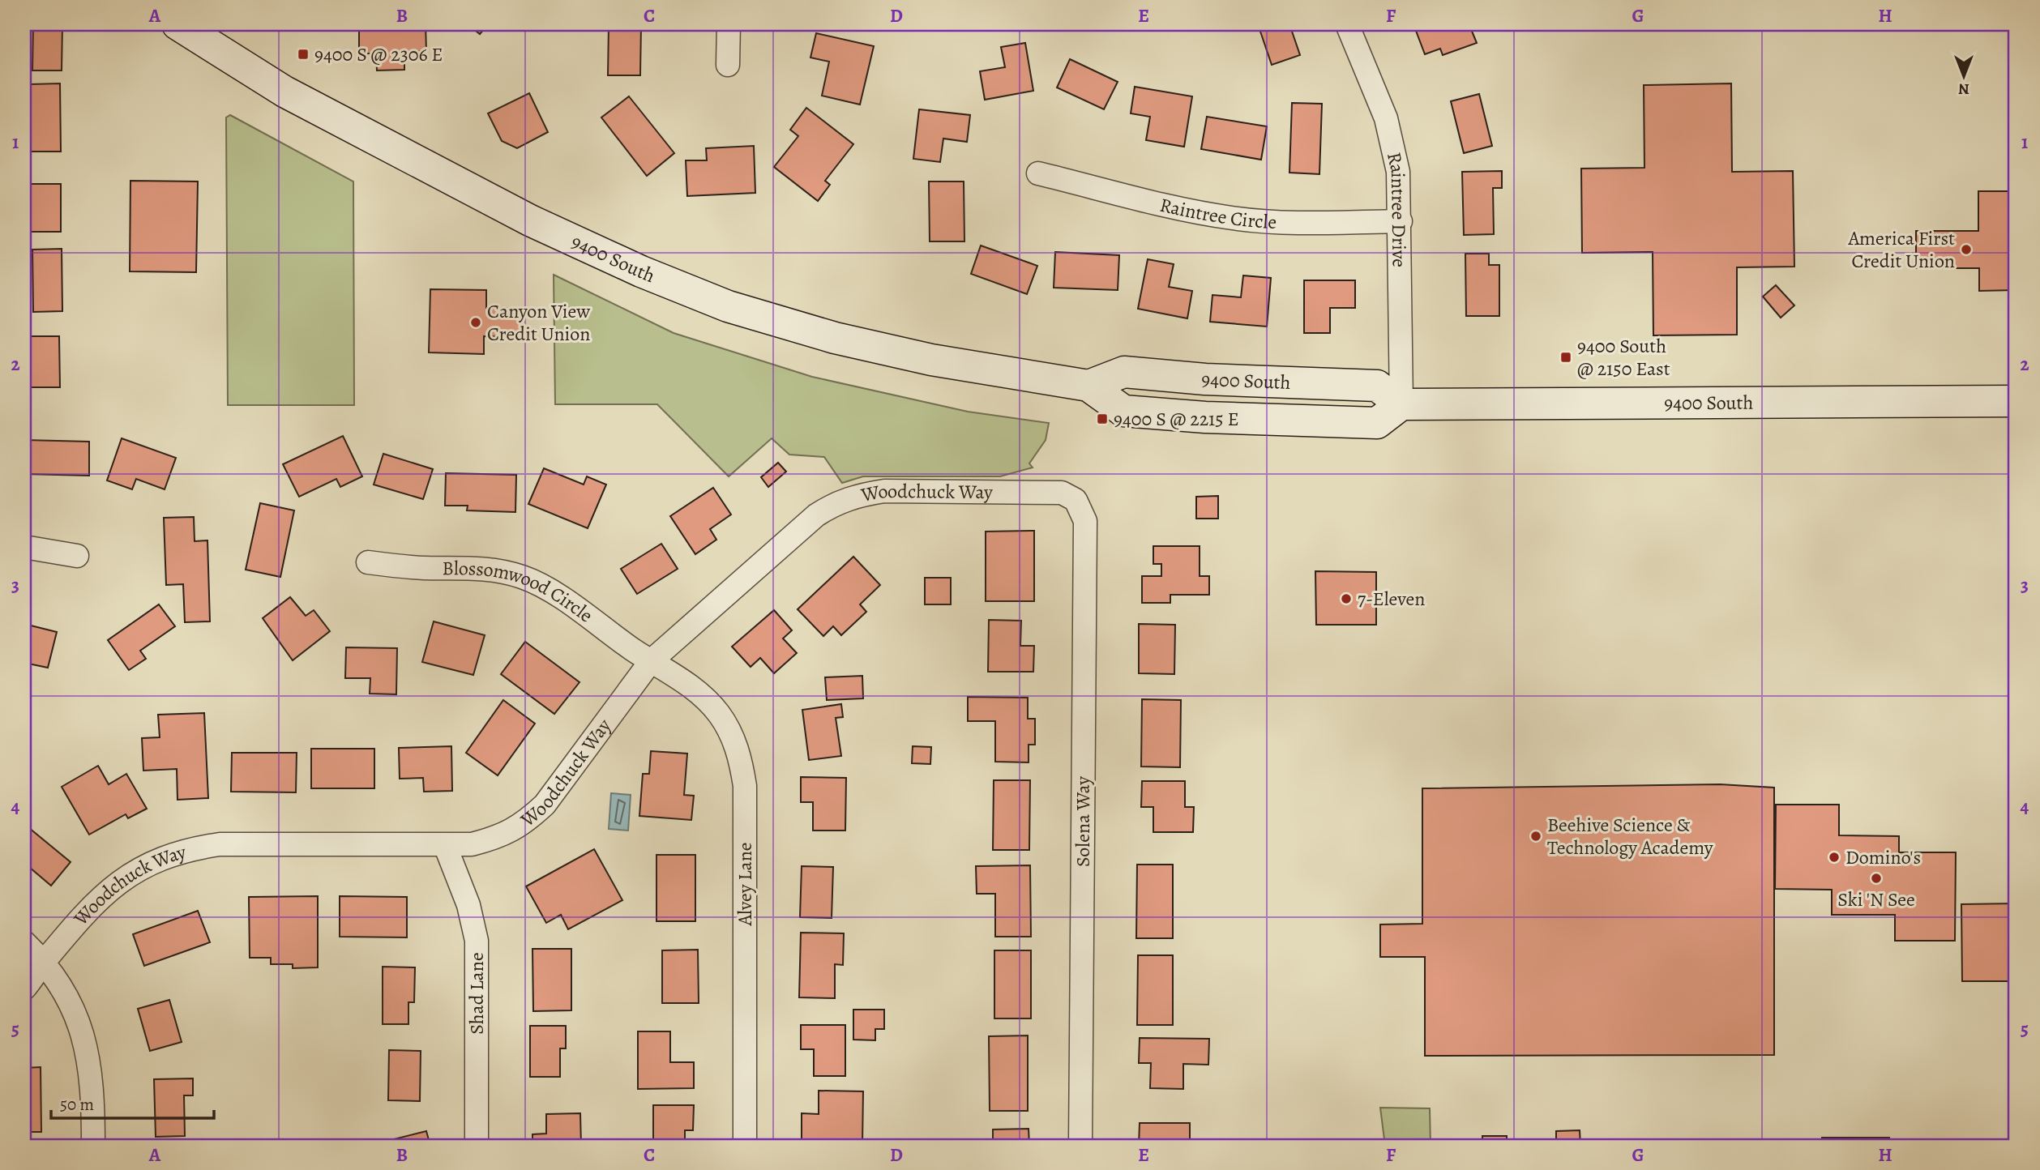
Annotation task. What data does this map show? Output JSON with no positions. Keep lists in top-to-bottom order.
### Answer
{
  "streets": {
    "main road": ["9400 South"],
    "street": [
      "Raintree Drive",
      "Raintree Circle",
      "Woodchuck Way",
      "Blossomwood Circle",
      "Solena Way",
      "Alvey Lane",
      "Shad Lane"
    ]
  },
  "crossings": [
    ["Raintree Drive", "Raintree Circle"],
    ["Raintree Drive", "9400 South"],
    ["Woodchuck Way", "Blossomwood Circle"],
    ["Woodchuck Way", "Solena Way"],
    ["Woodchuck Way", "Alvey Lane"],
    ["Woodchuck Way", "Shad Lane"],
    ["Blossomwood Circle", "Alvey Lane"]
  ],
  "places": {
    "transit": ["9400 S @ 2306 E", "9400 South @ 2150 East", "9400 S @ 2215 E"],
    "other": [
      "America First Credit Union",
      "Canyon View Credit Union",
      "7-Eleven",
      "Beehive Science & Technology Academy",
      "Domino's",
      "Ski 'N See"
    ]
  },
  "scale_bar": "50 m",
  "north": "bottom",
  "grid": {
    "columns": [
      "A",
      "B",
      "C",
      "D",
      "E",
      "F",
      "G",
      "H"
    ],
    "rows": [
      "1",
      "2",
      "3",
      "4",
      "5"
    ]
  }
}
